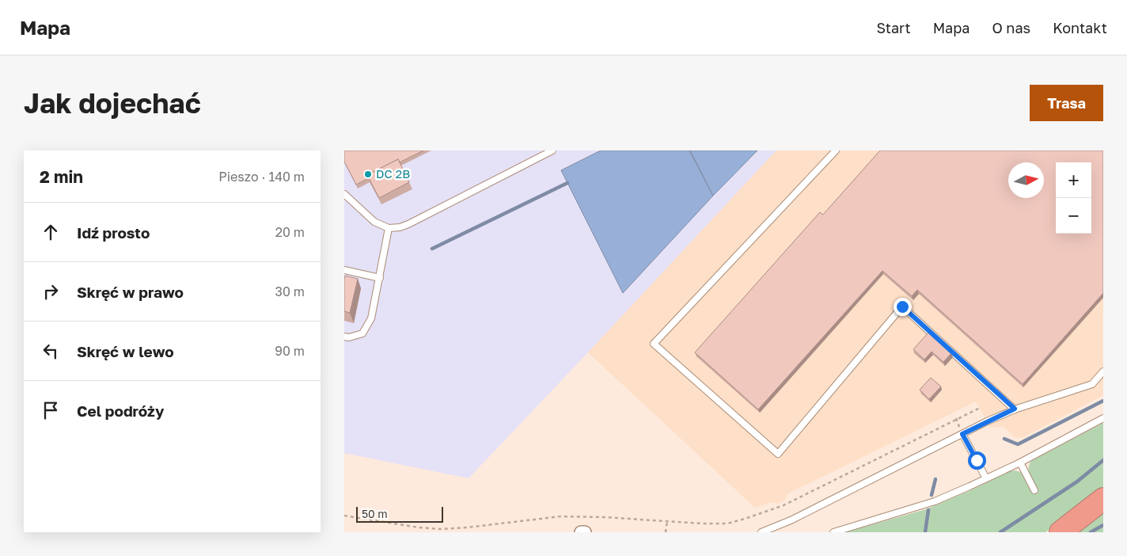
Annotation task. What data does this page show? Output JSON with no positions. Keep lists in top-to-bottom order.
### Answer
{
  "places": ["DC 2B"],
  "scale_bar": "50 m",
  "north": "right",
  "page": {
    "header": "Mapa",
    "nav": [
      "Start",
      "Mapa",
      "O nas",
      "Kontakt"
    ],
    "buttons": "Trasa",
    "title": "Jak dojechać",
    "heading": ["2 min", "Pieszo · 140 m"],
    "map_buttons": ["+", "−"],
    "list": [
      ["Idź prosto", "20 m"],
      ["Skręć w prawo", "30 m"],
      ["Skręć w lewo", "90 m"],
      "Cel podróży"
    ],
    "scale": "50 m"
  }
}
